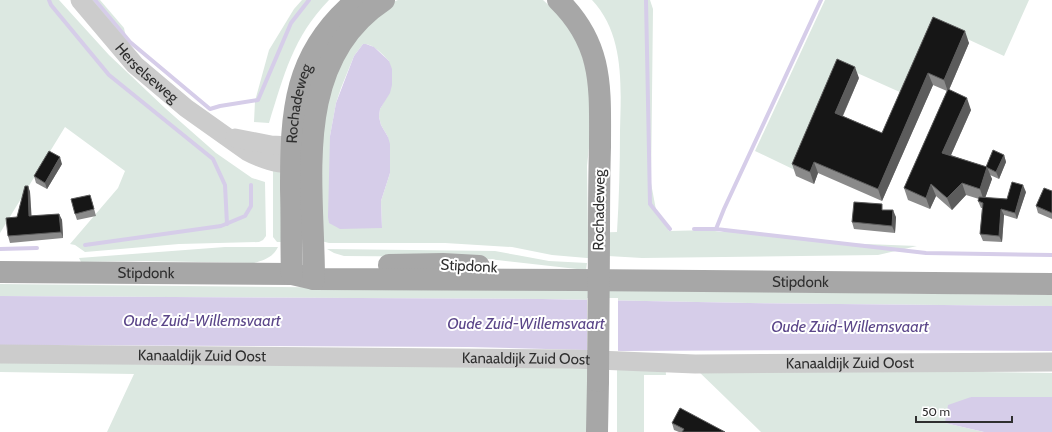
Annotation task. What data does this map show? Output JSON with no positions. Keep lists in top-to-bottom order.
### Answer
{
  "streets": {
    "main road": ["Rochadeweg", "Stipdonk"],
    "street": ["Herselseweg", "Kanaaldijk Zuid Oost"]
  },
  "crossings": [
    ["Herselseweg", "Rochadeweg"],
    ["Rochadeweg", "Stipdonk"]
  ],
  "water": ["Oude Zuid-Willemsvaart"],
  "scale_bar": "50 m"
}
